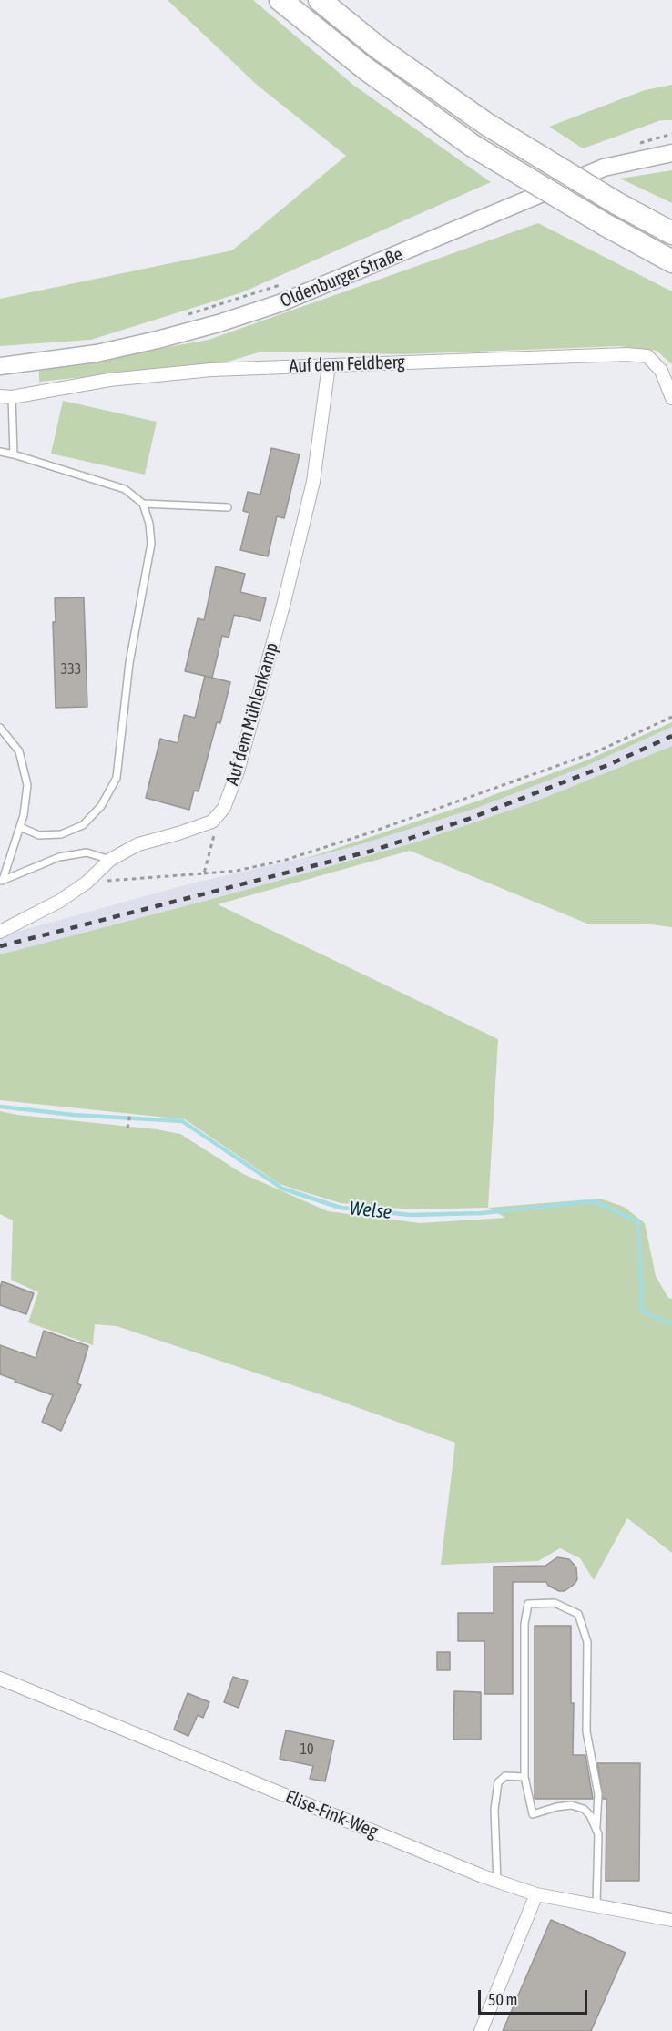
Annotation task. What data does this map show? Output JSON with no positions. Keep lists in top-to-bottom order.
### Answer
{
  "streets": {
    "main road": ["Oldenburger Straße"],
    "street": ["Auf dem Feldberg", "Auf dem Mühlenkamp", "Elise-Fink-Weg"]
  },
  "crossings": [
    ["Auf dem Feldberg", "Auf dem Mühlenkamp"]
  ],
  "water": ["Welse"],
  "house_numbers": ["333", "10"],
  "scale_bar": "50 m"
}
